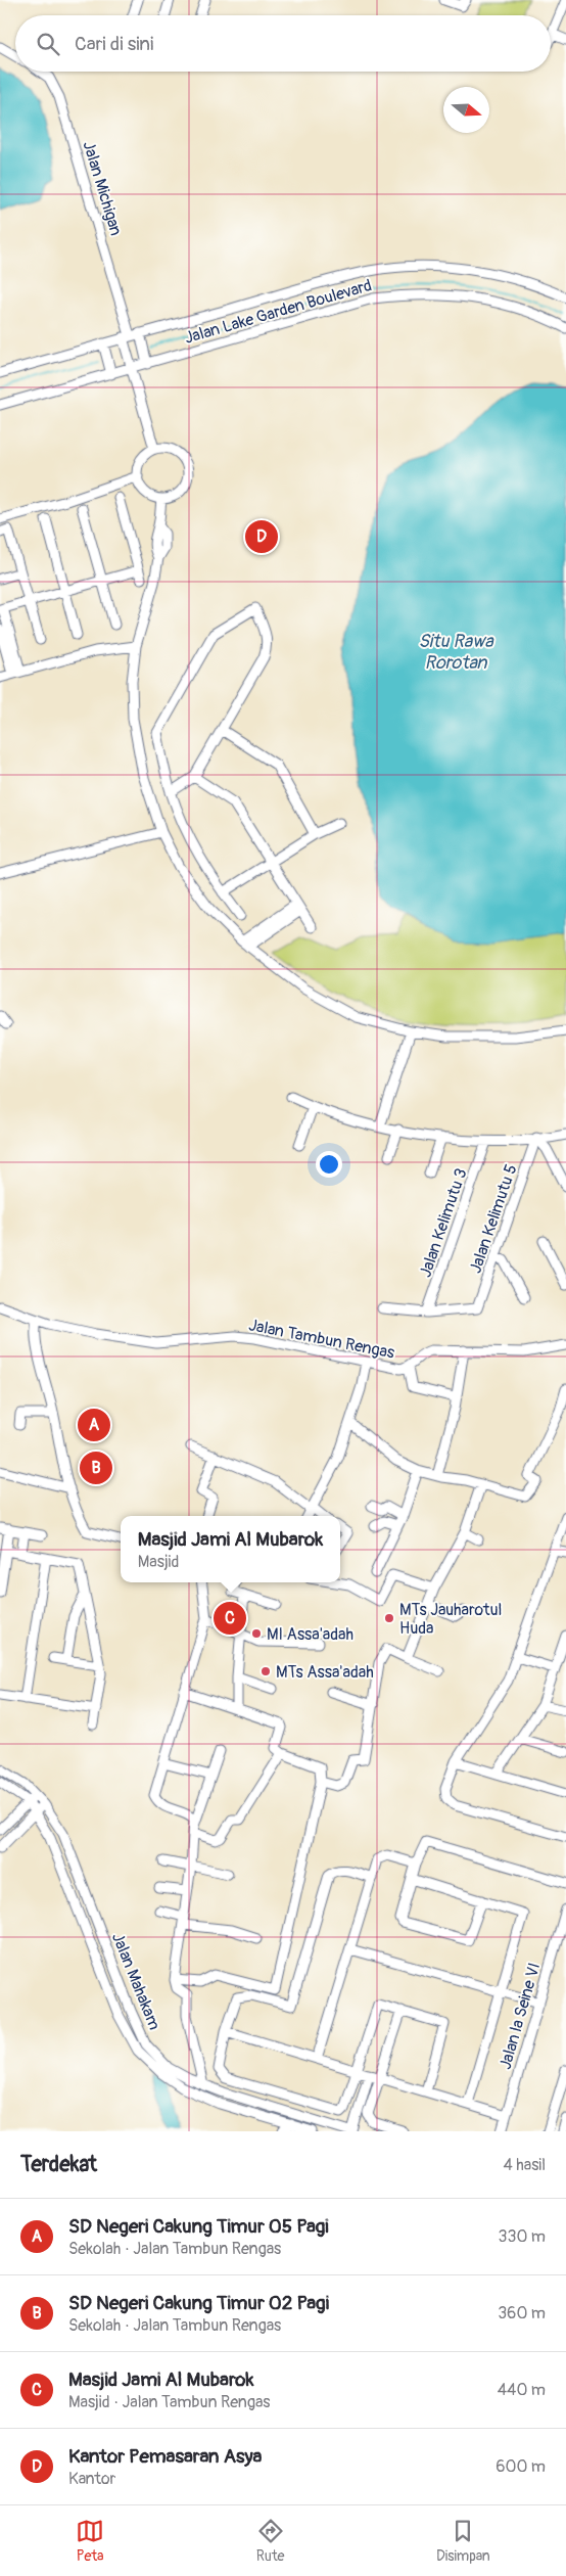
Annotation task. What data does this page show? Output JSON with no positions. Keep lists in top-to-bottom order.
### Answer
{
  "streets": {
    "street": [
      "Jalan Michigan",
      "Jalan Lake Garden Boulevard",
      "Jalan Kelimutu 5",
      "Jalan Kelimutu 3",
      "Jalan Tambun Rengas",
      "Jalan Mahakam",
      "Jalan la Seine VI"
    ]
  },
  "crossings": [
    ["Jalan Michigan", "Jalan Lake Garden Boulevard"],
    ["Jalan Kelimutu 5", "Jalan Kelimutu 3"]
  ],
  "water": ["Situ Rawa Rorotan"],
  "places": ["MTs Jauharotul Huda", "MI Assa'adah", "MTs Assa'adah"],
  "north": "right",
  "page": {
    "search": "Cari di sini",
    "pins": [
      "D",
      "A",
      "B",
      "C"
    ],
    "popup": ["Masjid Jami Al Mubarok", "Masjid"],
    "heading": ["Terdekat", "4 hasil"],
    "list": [
      {
        "mark": "A",
        "name": "SD Negeri Cakung Timur 05 Pagi",
        "note": "Sekolah · Jalan Tambun Rengas",
        "value": "330 m"
      },
      {
        "mark": "B",
        "name": "SD Negeri Cakung Timur 02 Pagi",
        "note": "Sekolah · Jalan Tambun Rengas",
        "value": "360 m"
      },
      {
        "mark": "C",
        "name": "Masjid Jami Al Mubarok",
        "note": "Masjid · Jalan Tambun Rengas",
        "value": "440 m"
      },
      {
        "mark": "D",
        "name": "Kantor Pemasaran Asya",
        "note": "Kantor",
        "value": "600 m"
      }
    ],
    "nav": ["Peta", "Rute", "Disimpan"]
  }
}
